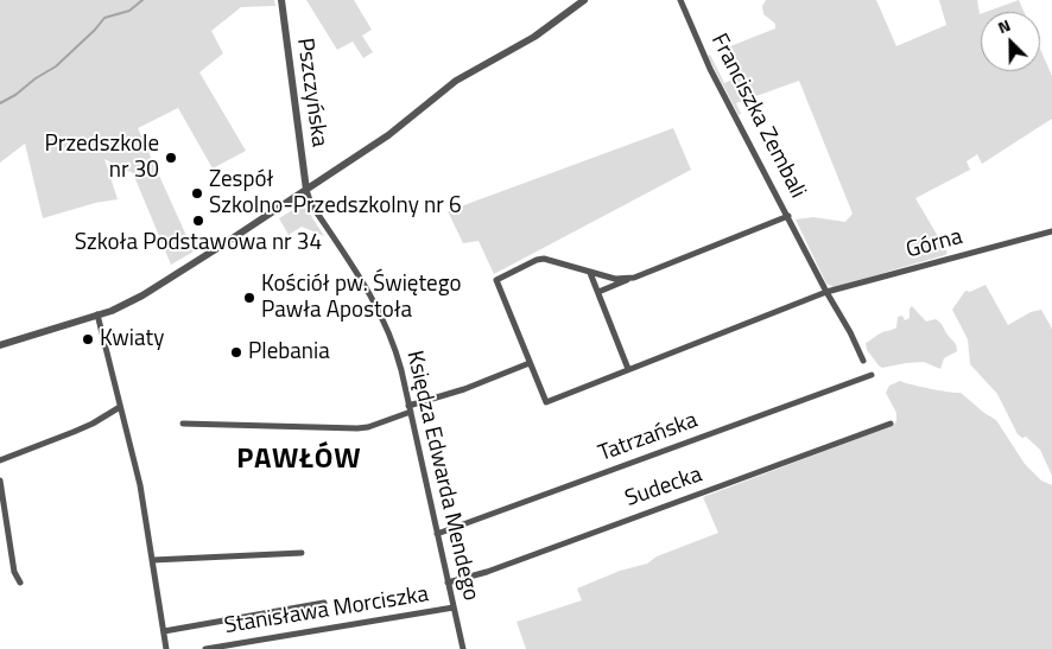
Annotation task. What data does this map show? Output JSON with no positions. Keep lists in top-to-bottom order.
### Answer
{
  "streets": {
    "street": [
      "Pszczyńska",
      "Franciszka Zembali",
      "Górna",
      "Tatrzańska",
      "Księdza Edwarda Mendego",
      "Sudecka",
      "Stanisława Morciszka"
    ]
  },
  "crossings": [
    ["Pszczyńska", "Księdza Edwarda Mendego"],
    ["Franciszka Zembali", "Górna"],
    ["Tatrzańska", "Księdza Edwarda Mendego"],
    ["Księdza Edwarda Mendego", "Sudecka"],
    ["Księdza Edwarda Mendego", "Stanisława Morciszka"]
  ],
  "districts": ["PAWŁÓW"],
  "places": [
    "Przedszkole nr 30",
    "Zespół Szkolno-Przedszkolny nr 6",
    "Szkoła Podstawowa nr 34",
    "Kościół pw. Świętego Pawła Apostoła",
    "Kwiaty",
    "Plebania"
  ],
  "north": "top left"
}
